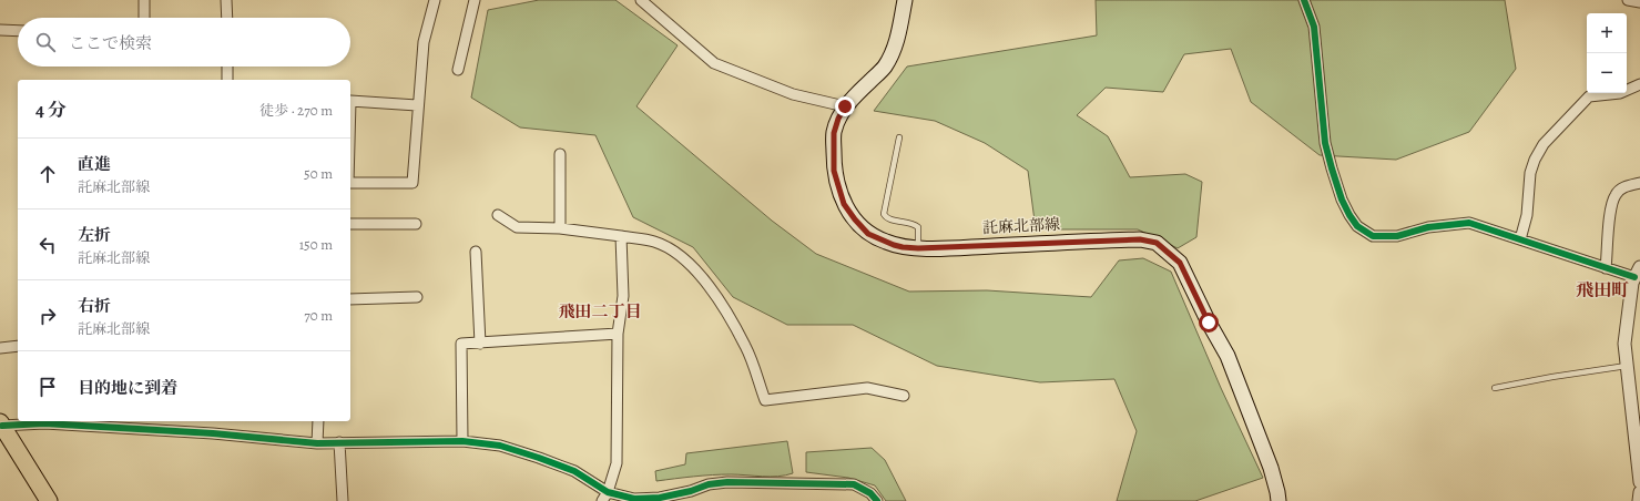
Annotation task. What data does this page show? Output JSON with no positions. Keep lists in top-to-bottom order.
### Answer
{
  "streets": {
    "main road": ["託麻北部線"]
  },
  "districts": ["飛田町", "飛田二丁目"],
  "page": {
    "map_buttons": ["+", "−"],
    "search": "ここで検索",
    "heading": ["4 分", "徒歩 · 270 m"],
    "list": [
      ["直進", "託麻北部線", "50 m"],
      ["左折", "託麻北部線", "150 m"],
      ["右折", "託麻北部線", "70 m"],
      "目的地に到着"
    ]
  }
}
